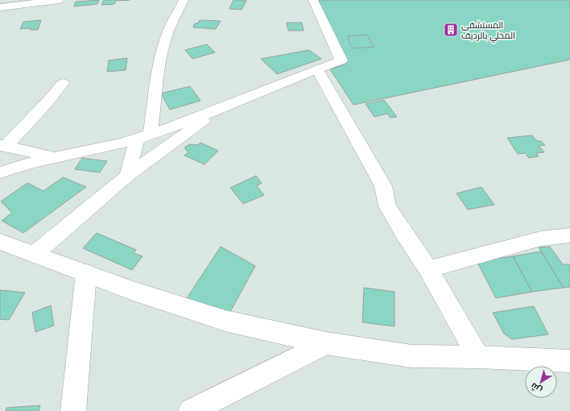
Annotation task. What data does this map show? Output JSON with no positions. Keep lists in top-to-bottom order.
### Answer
{
  "places": {
    "building": ["المستشفى المحلي بالرديف"]
  },
  "north": "bottom left"
}
